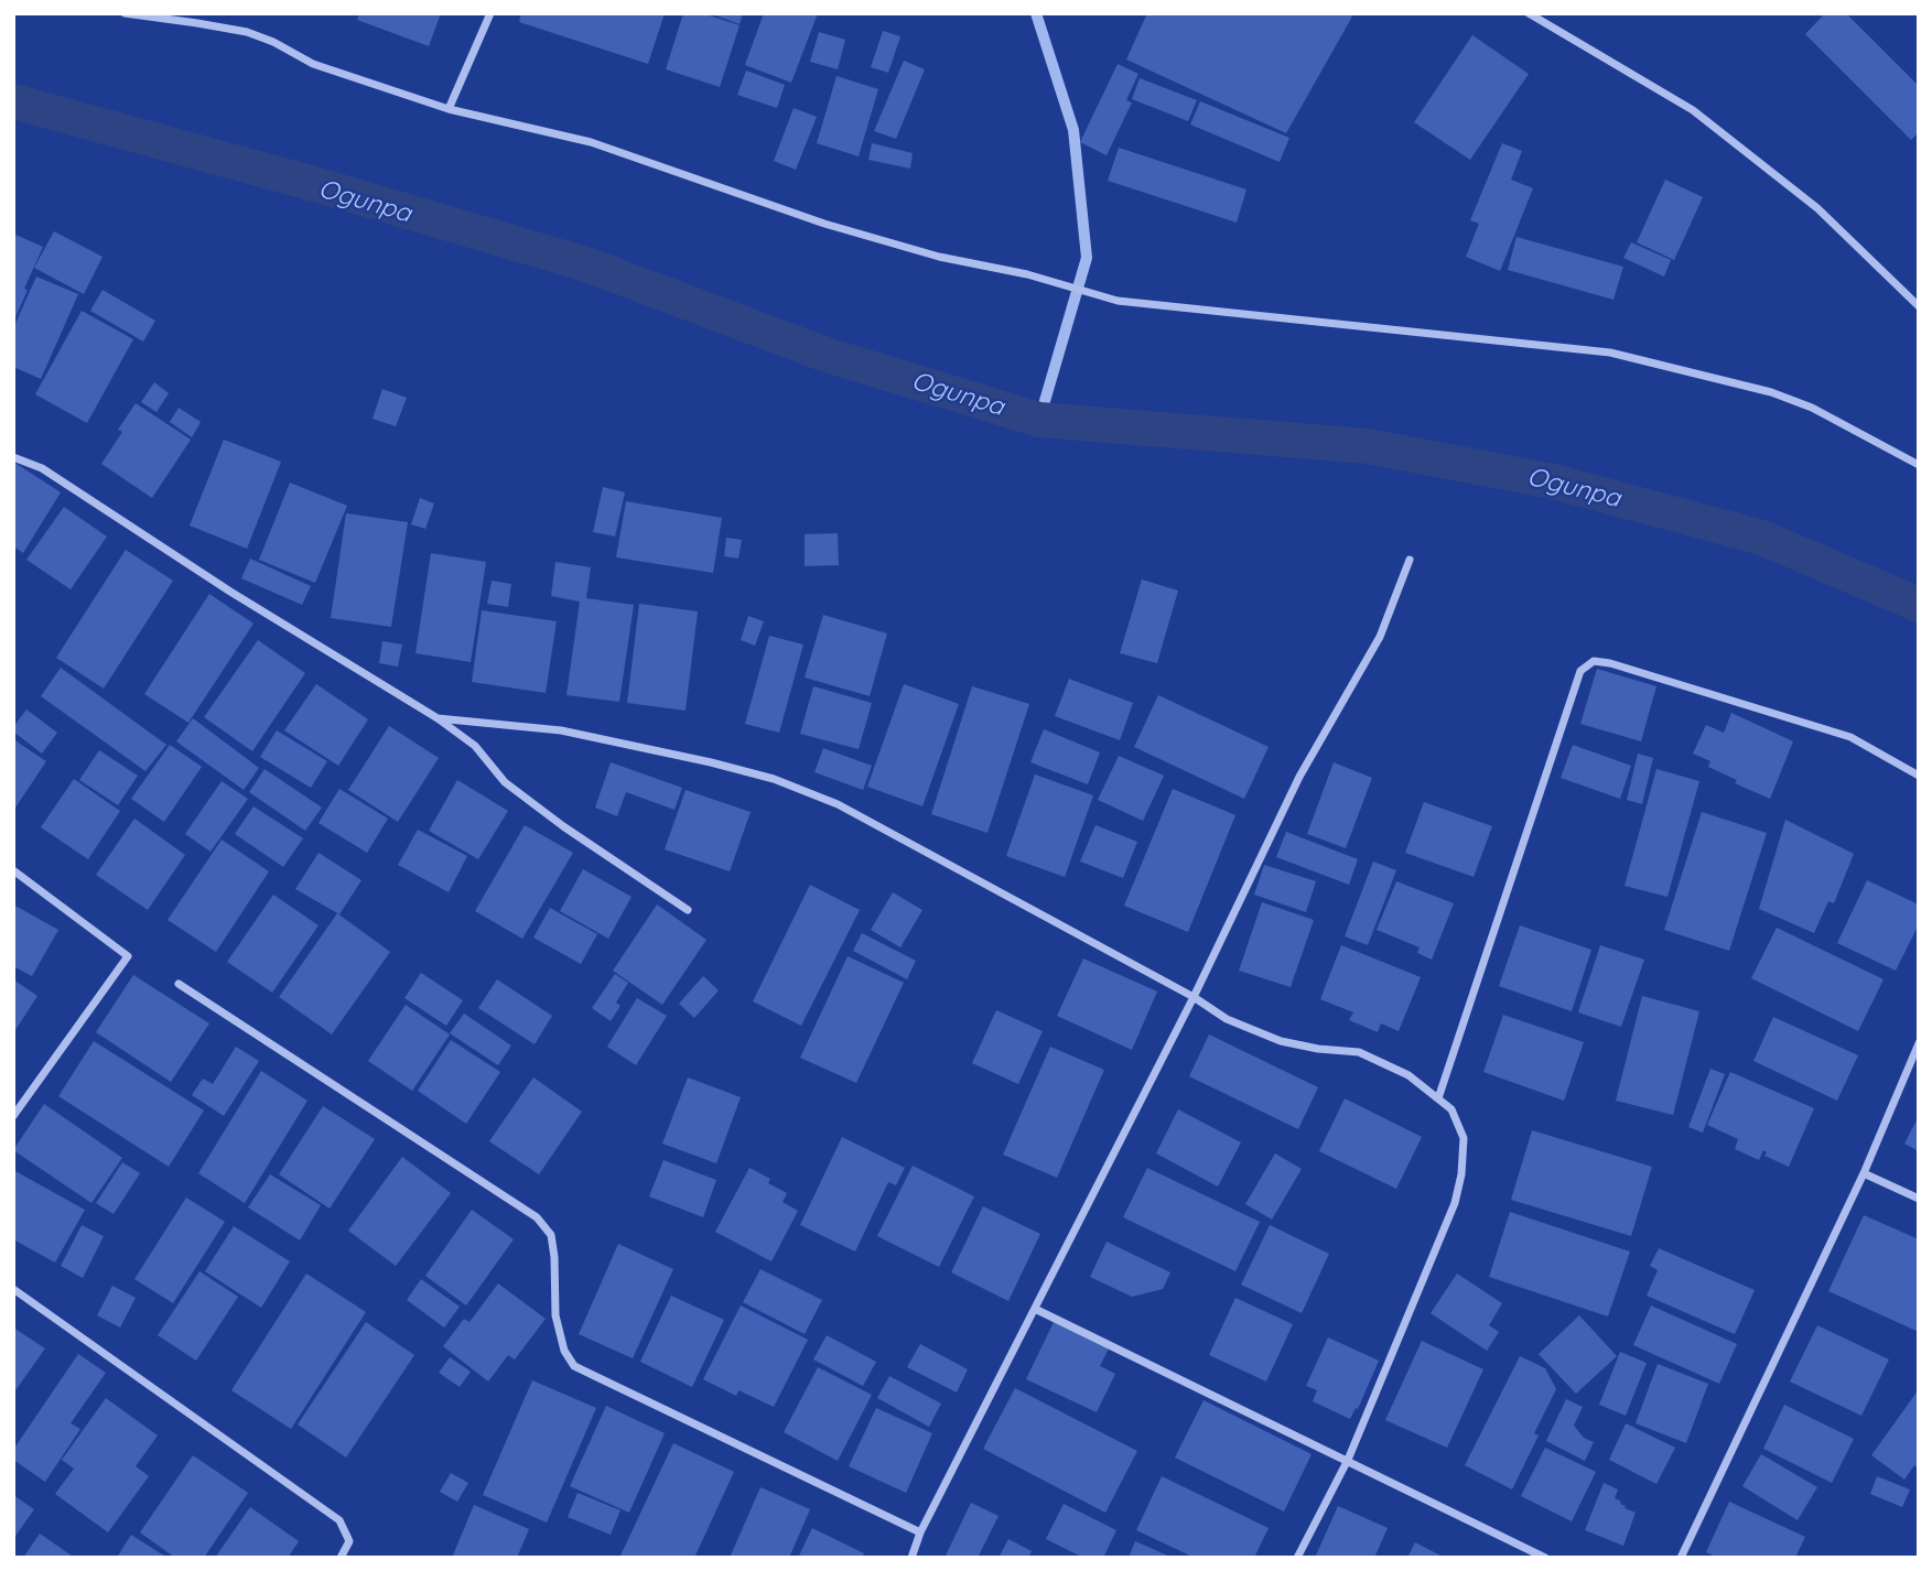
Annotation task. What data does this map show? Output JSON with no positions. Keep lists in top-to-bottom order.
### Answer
{
  "water": ["Ogunpa"]
}
